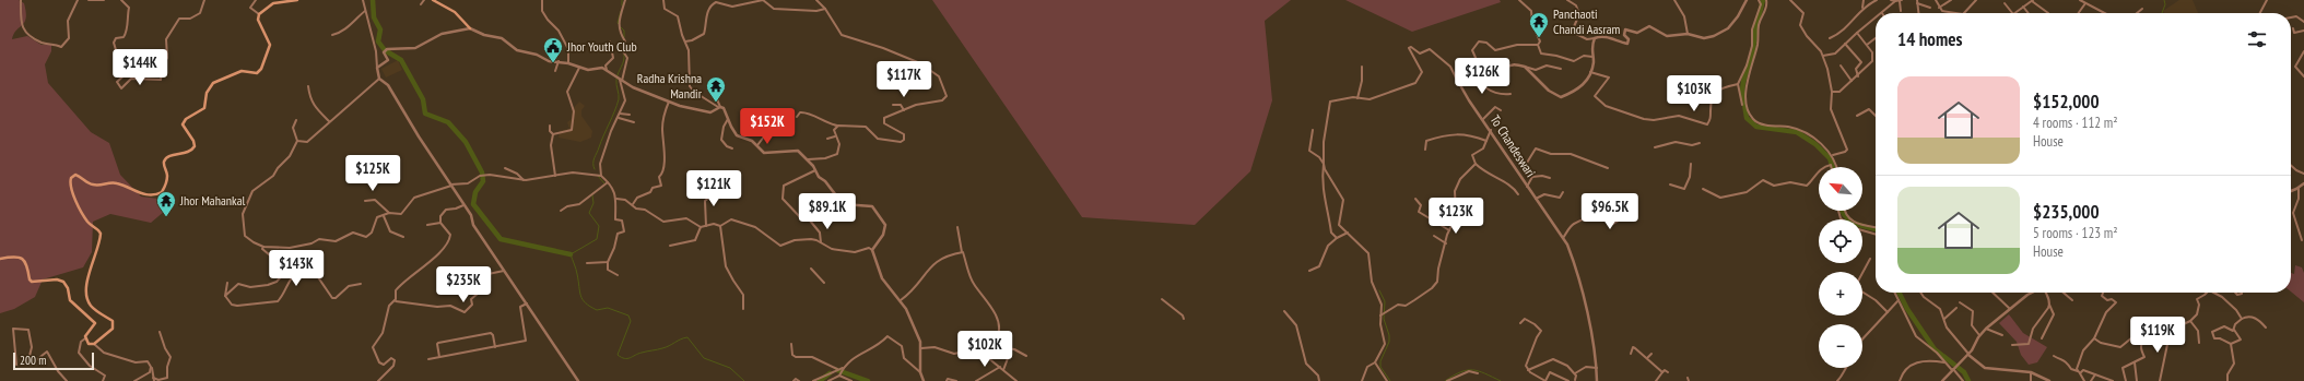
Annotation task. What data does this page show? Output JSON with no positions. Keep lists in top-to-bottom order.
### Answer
{
  "streets": {
    "street": ["To Chandeswari"]
  },
  "places": {
    "temple": ["Panchaoti Chandi Aasram", "Radha Krishna Mandir", "Jhor Mahankal"],
    "public building": ["Jhor Youth Club"]
  },
  "scale_bar": "200 m",
  "north": "top left",
  "page": {
    "heading": "14 homes",
    "price": [
      "$144K",
      "$126K",
      "$117K",
      "$103K",
      "$152K",
      "$125K",
      "$121K",
      "$89.1K",
      "$96.5K",
      "$123K",
      "$143K",
      "$235K",
      "$119K",
      "$102K"
    ],
    "list": [
      {
        "name": "$152,000",
        "note": "4 rooms · 112 m² · House"
      },
      {
        "name": "$235,000",
        "note": "5 rooms · 123 m² · House"
      }
    ],
    "map_buttons": ["+", "−"],
    "scale": "200 m"
  }
}
